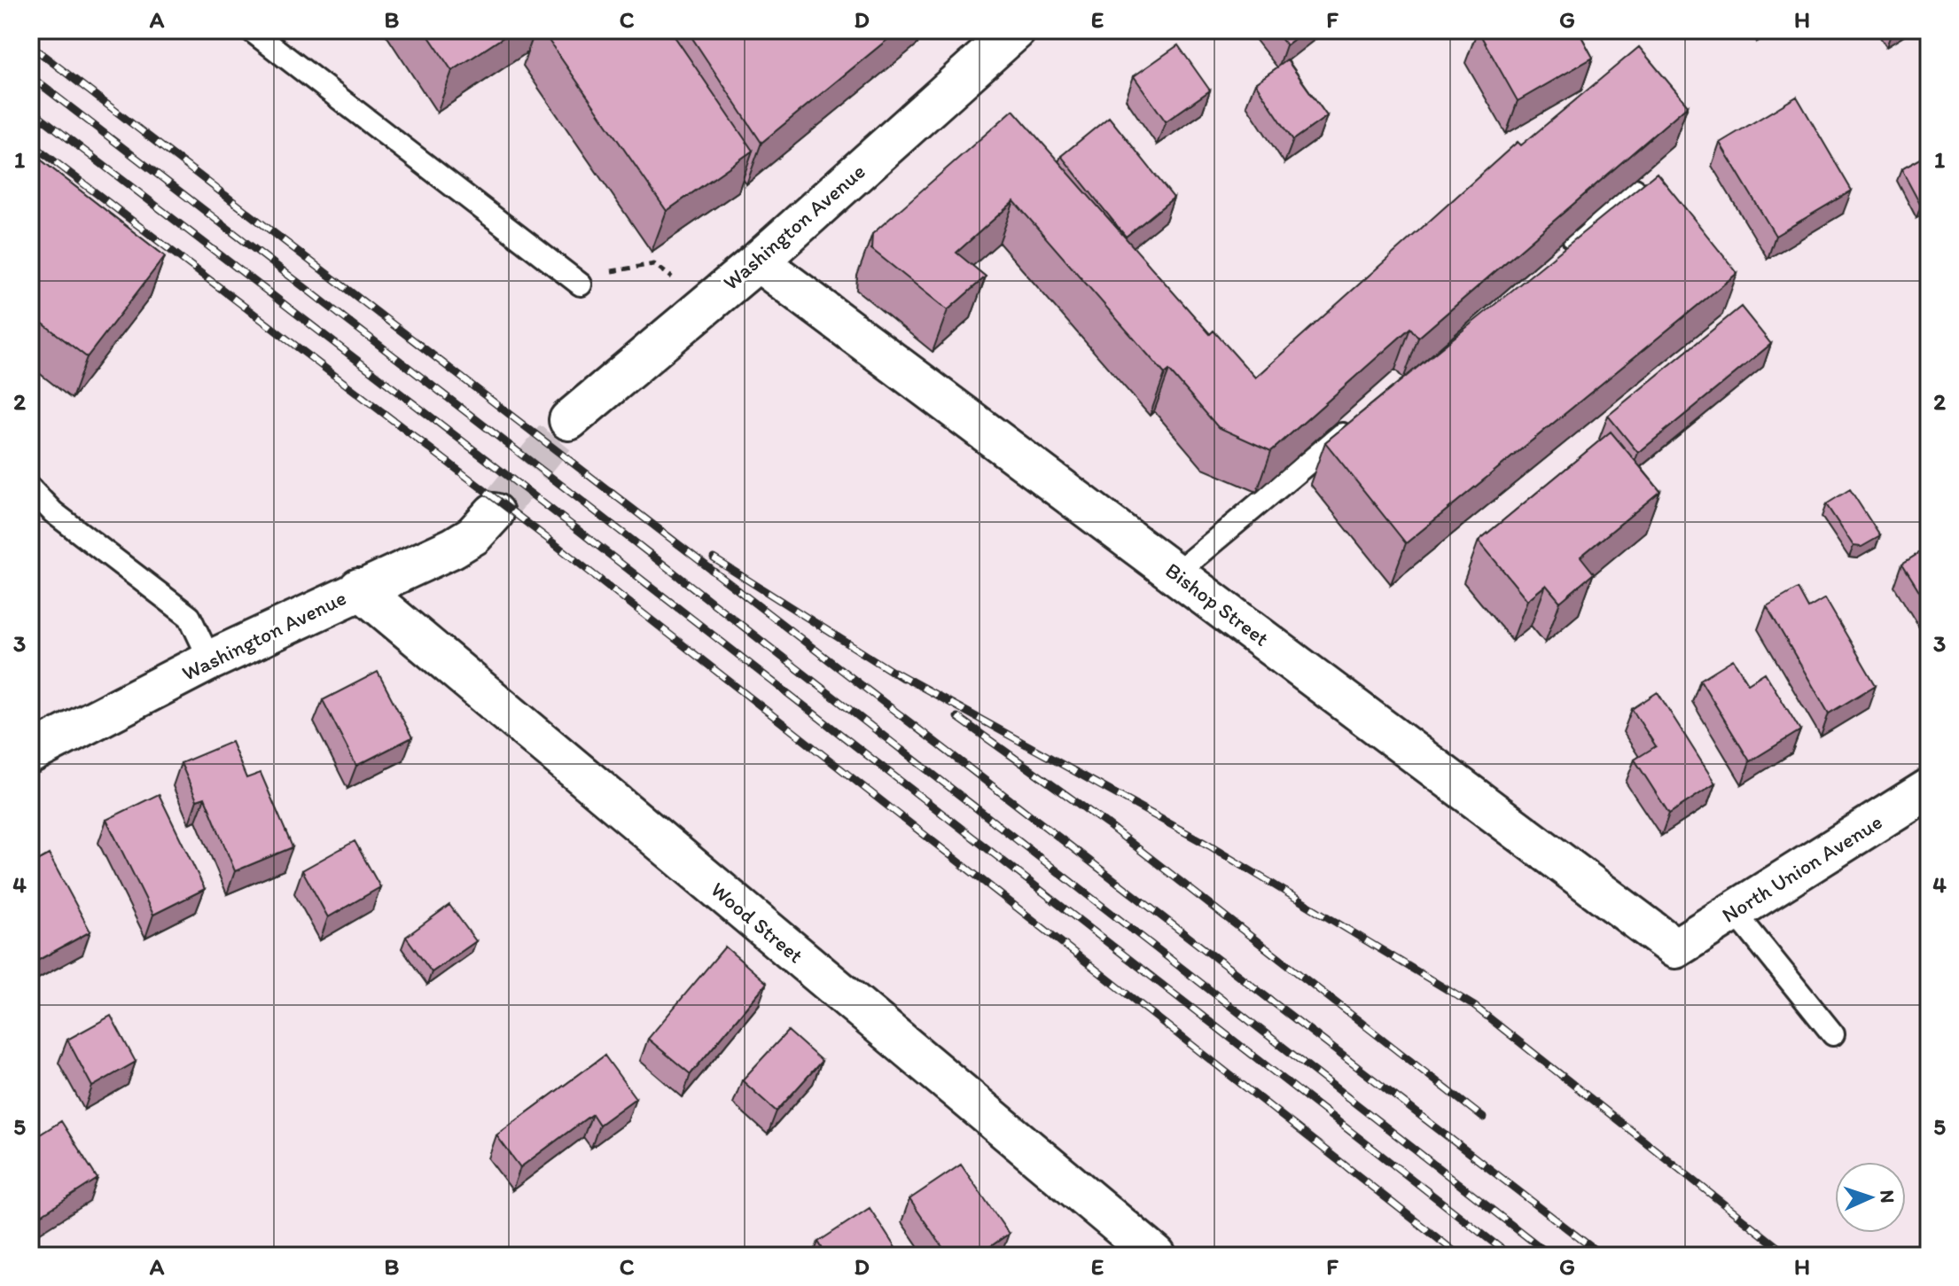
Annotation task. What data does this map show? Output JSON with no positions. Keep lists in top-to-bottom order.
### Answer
{
  "streets": {
    "street": [
      "Washington Avenue",
      "Bishop Street",
      "North Union Avenue",
      "Wood Street"
    ]
  },
  "crossings": [
    ["Washington Avenue", "Bishop Street"],
    ["Washington Avenue", "Wood Street"],
    ["Bishop Street", "North Union Avenue"]
  ],
  "north": "right",
  "grid": {
    "columns": [
      "A",
      "B",
      "C",
      "D",
      "E",
      "F",
      "G",
      "H"
    ],
    "rows": [
      "1",
      "2",
      "3",
      "4",
      "5"
    ]
  }
}
